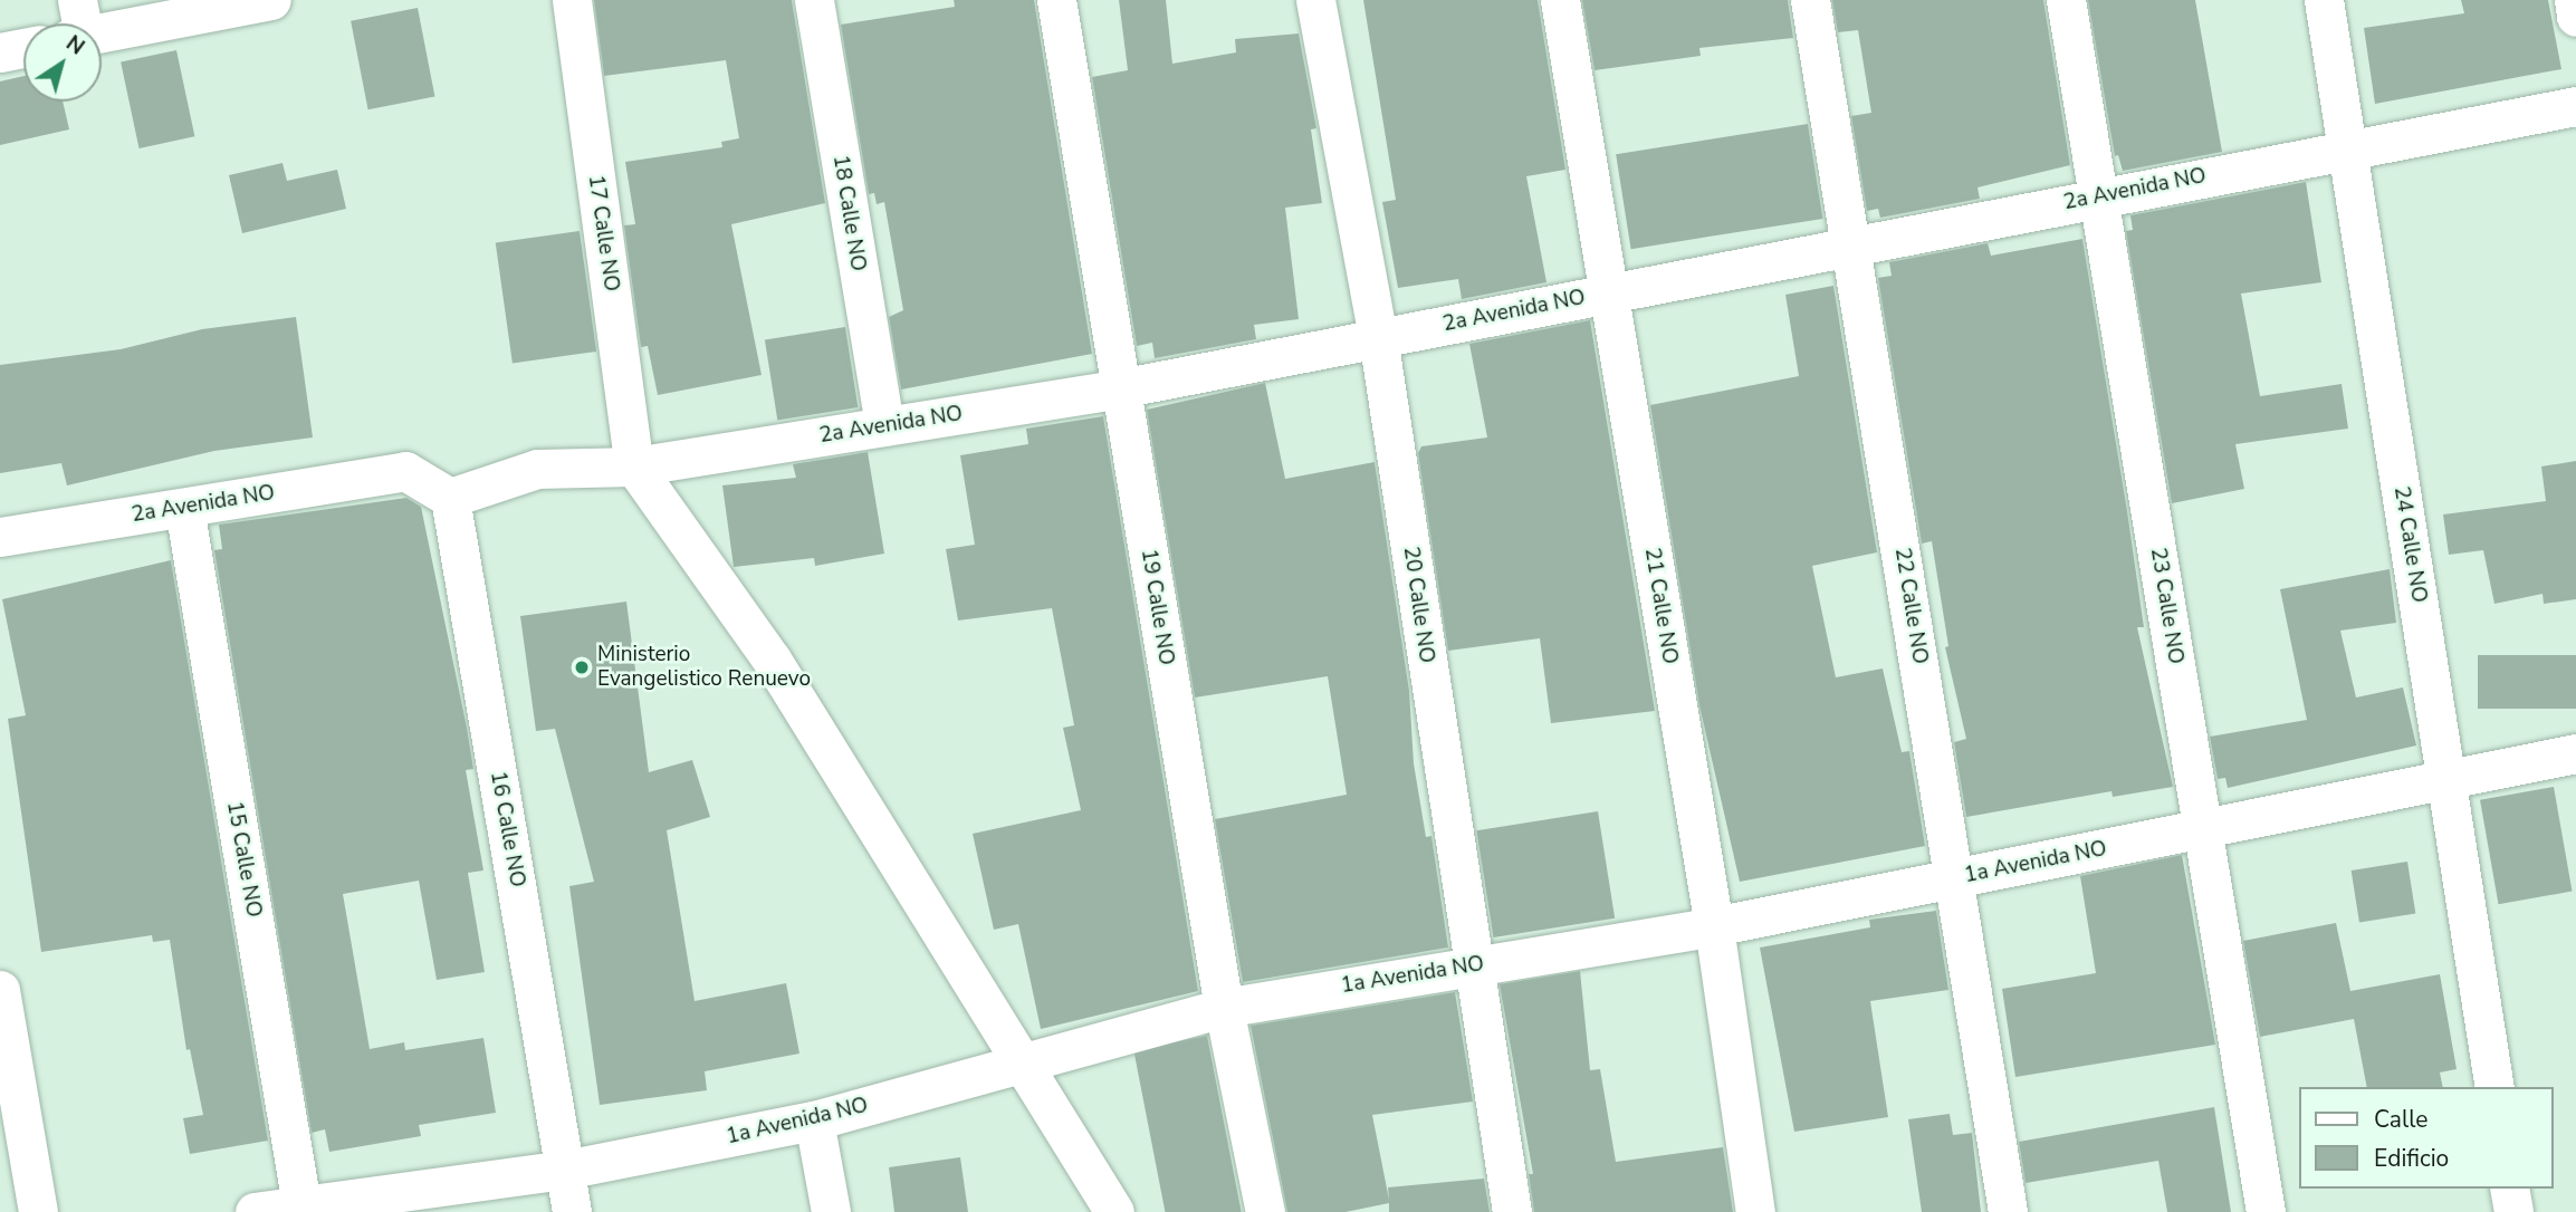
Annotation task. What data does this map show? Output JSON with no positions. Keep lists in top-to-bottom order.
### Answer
{
  "streets": {
    "street": [
      "2a Avenida NO",
      "18 Calle NO",
      "17 Calle NO",
      "24 Calle NO",
      "20 Calle NO",
      "21 Calle NO",
      "22 Calle NO",
      "23 Calle NO",
      "19 Calle NO",
      "16 Calle NO",
      "15 Calle NO",
      "1a Avenida NO"
    ]
  },
  "crossings": [
    ["2a Avenida NO", "18 Calle NO"],
    ["2a Avenida NO", "17 Calle NO"],
    ["2a Avenida NO", "24 Calle NO"],
    ["2a Avenida NO", "20 Calle NO"],
    ["2a Avenida NO", "21 Calle NO"],
    ["2a Avenida NO", "22 Calle NO"],
    ["2a Avenida NO", "23 Calle NO"],
    ["2a Avenida NO", "19 Calle NO"],
    ["2a Avenida NO", "16 Calle NO"],
    ["2a Avenida NO", "15 Calle NO"],
    ["24 Calle NO", "1a Avenida NO"],
    ["20 Calle NO", "1a Avenida NO"],
    ["21 Calle NO", "1a Avenida NO"],
    ["22 Calle NO", "1a Avenida NO"],
    ["23 Calle NO", "1a Avenida NO"],
    ["19 Calle NO", "1a Avenida NO"],
    ["16 Calle NO", "1a Avenida NO"],
    ["15 Calle NO", "1a Avenida NO"]
  ],
  "places": ["Ministerio Evangelistico Renuevo"],
  "legend": ["Calle", "Edificio"],
  "north": "top right"
}
